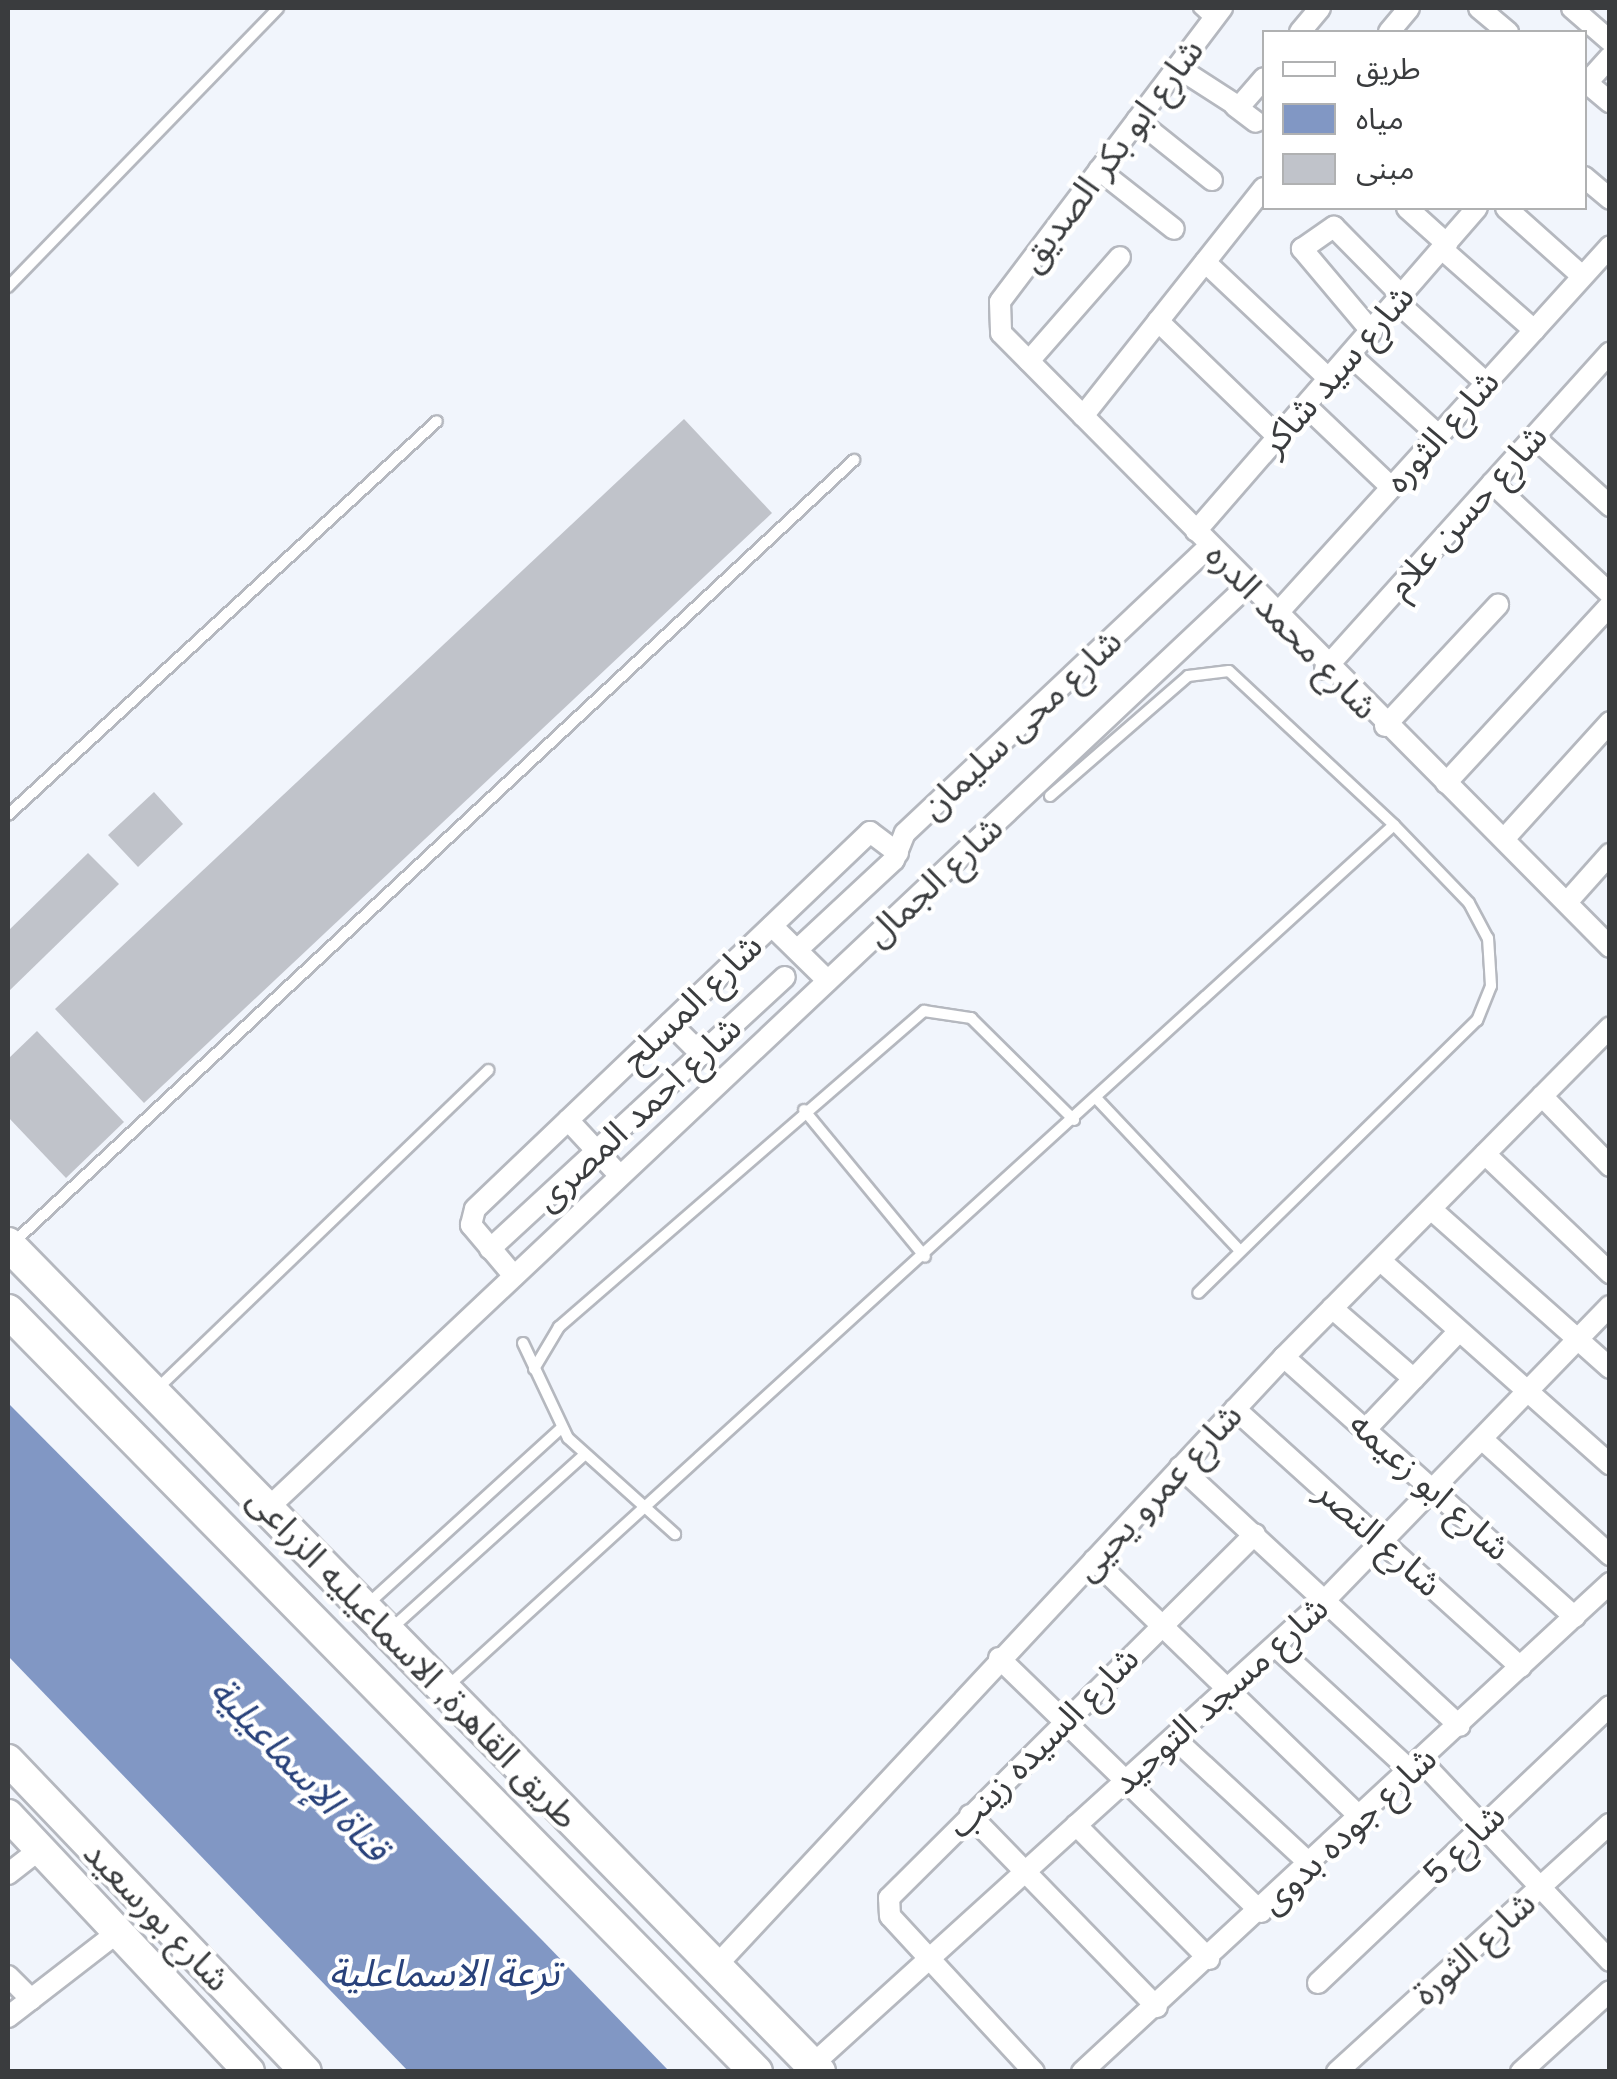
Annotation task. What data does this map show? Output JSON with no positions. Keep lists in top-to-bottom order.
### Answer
{
  "streets": {
    "main road": ["طريق القاهرة, الاسماعيليه الزراعى", "شارع بورسعيد"],
    "street": [
      "شارع ابو بكر الصديق",
      "شارع سيد شاكر",
      "شارع الثوره",
      "شارع حسن علام",
      "شارع محمد الدره",
      "شارع محى سليمان",
      "شارع الجمال",
      "شارع المسلح",
      "شارع احمد المصرى",
      "شارع ابو زعيمه",
      "شارع عمرو يحيى",
      "شارع النصر",
      "شارع مسجد التوحيد",
      "شارع السيده زينب",
      "شارع جوده بدوى",
      "شارع 5",
      "شارع الثورة"
    ]
  },
  "crossings": [
    ["شارع ابو بكر الصديق", "شارع محمد الدره"],
    ["شارع سيد شاكر", "شارع محمد الدره"],
    ["شارع سيد شاكر", "شارع محى سليمان"],
    ["شارع الثوره", "شارع محمد الدره"],
    ["شارع حسن علام", "شارع محمد الدره"],
    ["شارع محمد الدره", "شارع محى سليمان"],
    ["شارع محمد الدره", "شارع الجمال"],
    ["شارع محى سليمان", "شارع المسلح"],
    ["شارع الجمال", "شارع المسلح"],
    ["شارع الجمال", "طريق القاهرة, الاسماعيليه الزراعى"],
    ["شارع المسلح", "شارع احمد المصرى"],
    ["شارع ابو زعيمه", "شارع عمرو يحيى"],
    ["شارع ابو زعيمه", "شارع مسجد التوحيد"],
    ["شارع ابو زعيمه", "شارع جوده بدوى"],
    ["شارع عمرو يحيى", "شارع النصر"],
    ["شارع عمرو يحيى", "طريق القاهرة, الاسماعيليه الزراعى"],
    ["شارع النصر", "شارع مسجد التوحيد"],
    ["شارع النصر", "شارع جوده بدوى"],
    ["طريق القاهرة, الاسماعيليه الزراعى", "شارع مسجد التوحيد"],
    ["شارع مسجد التوحيد", "شارع السيده زينب"]
  ],
  "water": ["قناة الإسماعيلية", "ترعة الاسماعلية"],
  "legend": ["طريق", "مياه", "مبنى"]
}
